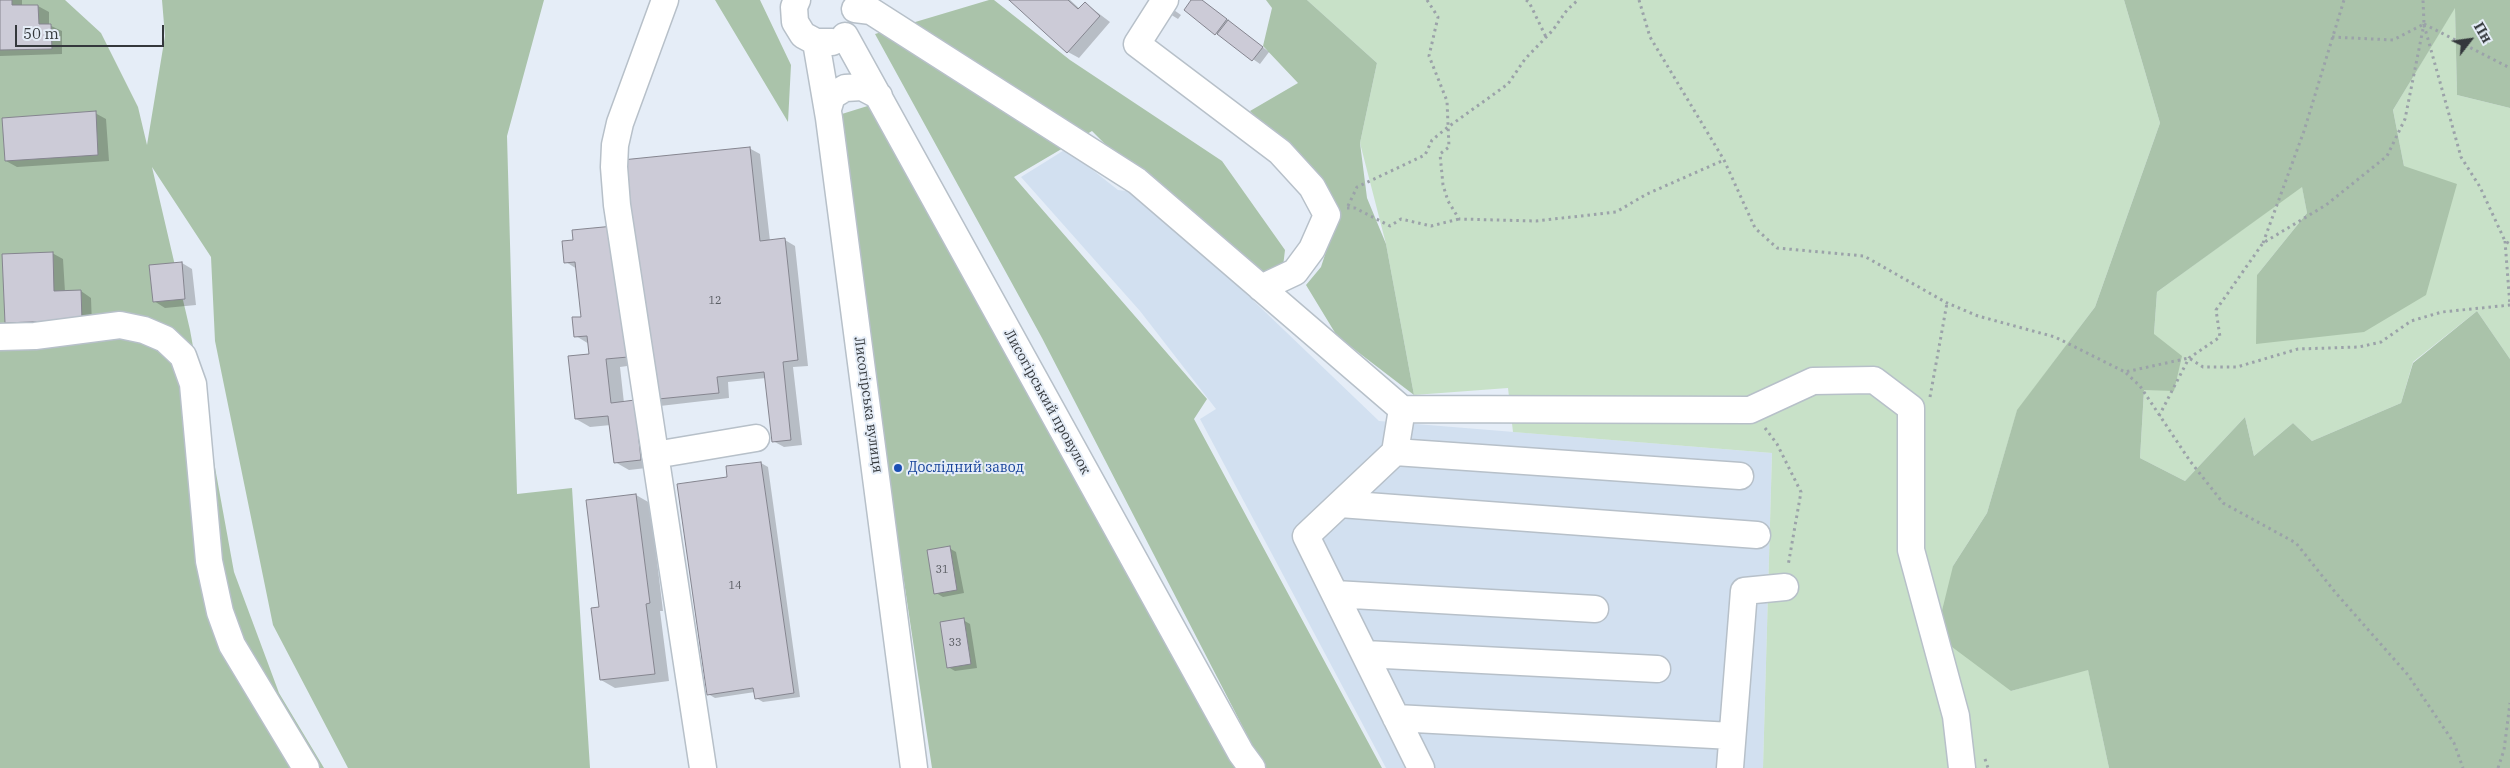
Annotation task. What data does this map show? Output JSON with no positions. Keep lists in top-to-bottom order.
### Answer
{
  "streets": {
    "street": ["Лисогірський провулок", "Лисогірська вулиця"]
  },
  "places": ["Дослідний завод"],
  "house_numbers": [
    "12",
    "31",
    "14",
    "33"
  ],
  "scale_bar": "50 m",
  "north": "top right"
}
